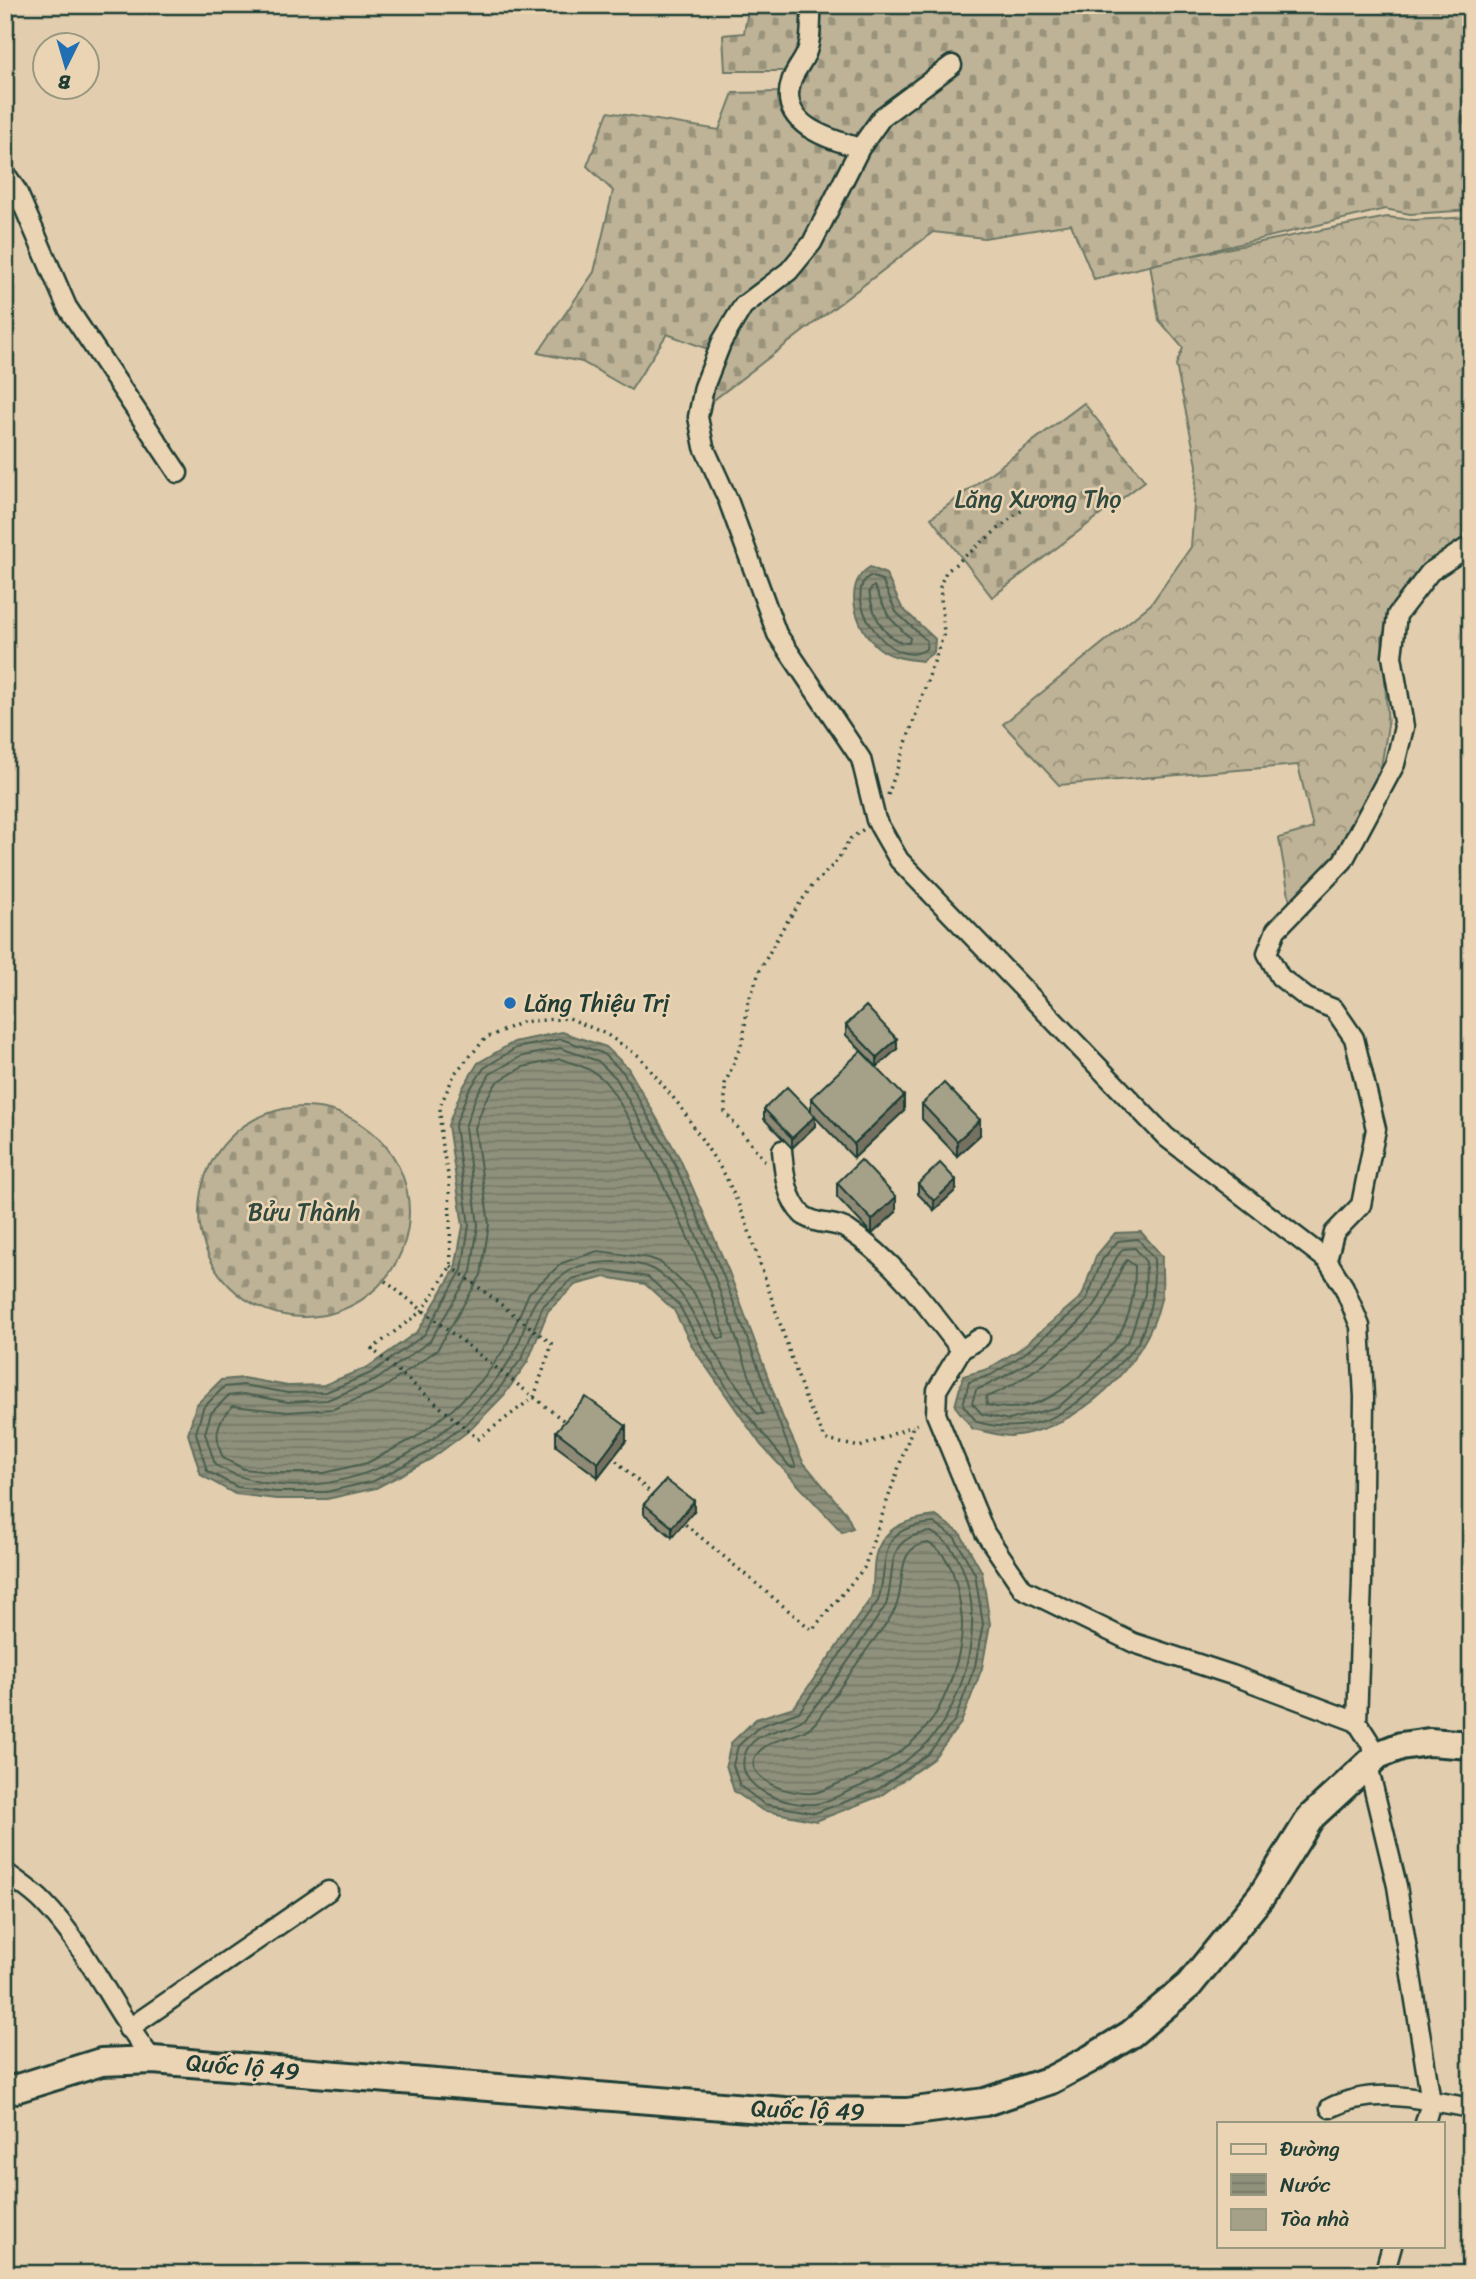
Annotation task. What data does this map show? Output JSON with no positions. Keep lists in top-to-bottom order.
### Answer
{
  "streets": {
    "highway": ["Quốc lộ 49"]
  },
  "parks": ["Lăng Xương Thọ", "Bửu Thành"],
  "places": ["Lăng Thiệu Trị"],
  "legend": ["Đường", "Nước", "Tòa nhà"],
  "north": "bottom"
}
